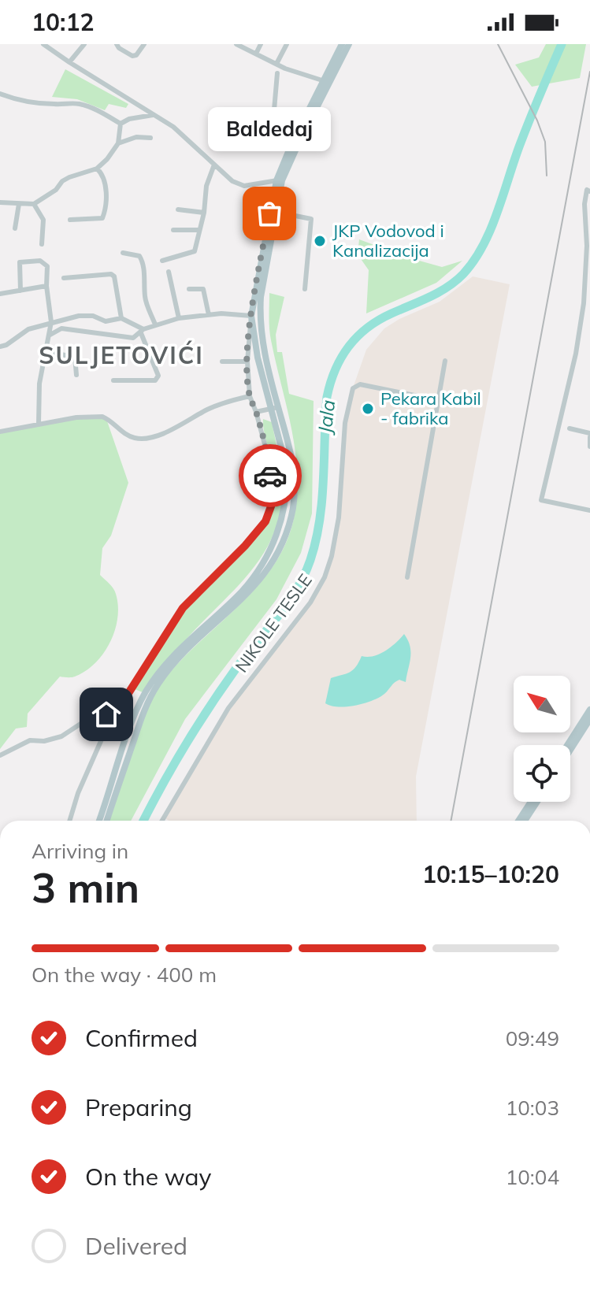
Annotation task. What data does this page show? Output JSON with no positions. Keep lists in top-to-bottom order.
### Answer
{
  "streets": {
    "street": ["NIKOLE TESLE"]
  },
  "districts": ["SULJETOVIĆI"],
  "water": ["Jala"],
  "places": ["Baldedaj", "JKP Vodovod i Kanalizacija", "Pekara Kabil - fabrika"],
  "north": "top left",
  "page": {
    "status": "10:12",
    "bubble": "Baldedaj",
    "heading": ["3 min", "Arriving in", "10:15–10:20"],
    "bar": "On the way · 400 m",
    "list": [
      ["Confirmed", "09:49"],
      ["Preparing", "10:03"],
      ["On the way", "10:04"],
      "Delivered"
    ]
  }
}
